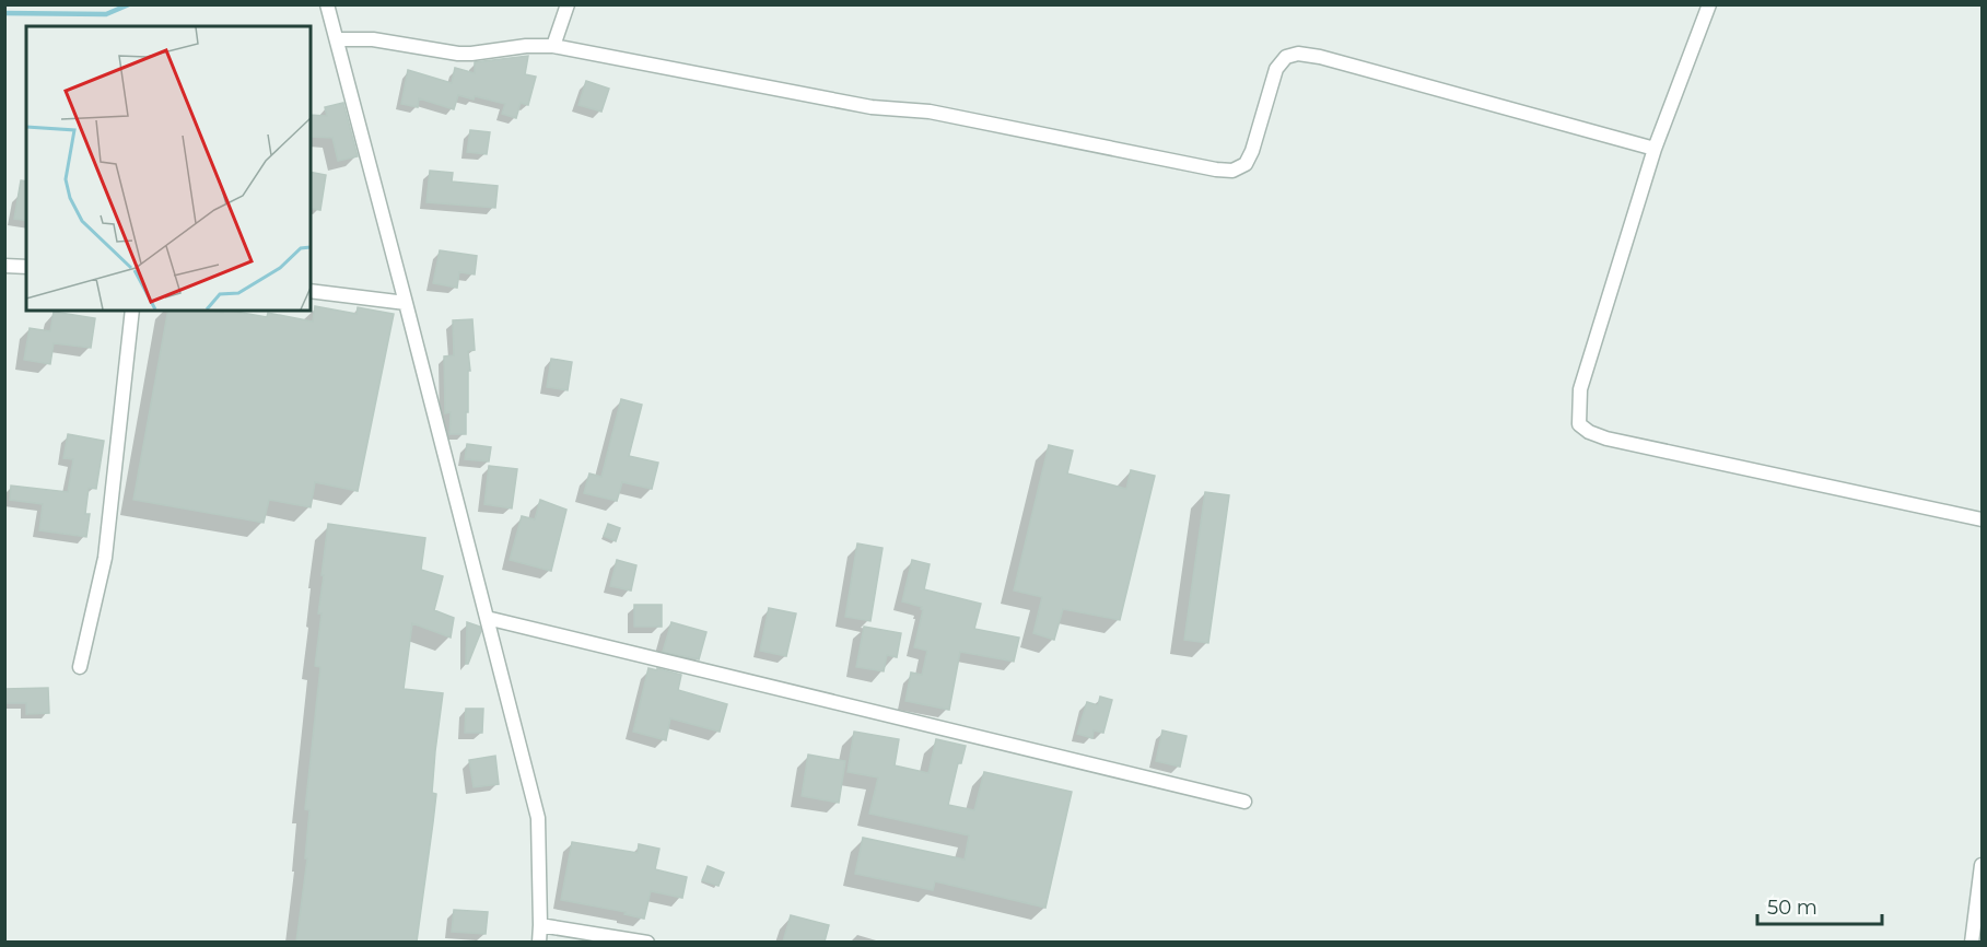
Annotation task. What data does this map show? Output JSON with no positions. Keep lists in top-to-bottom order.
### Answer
{
  "scale_bar": "50 m"
}
